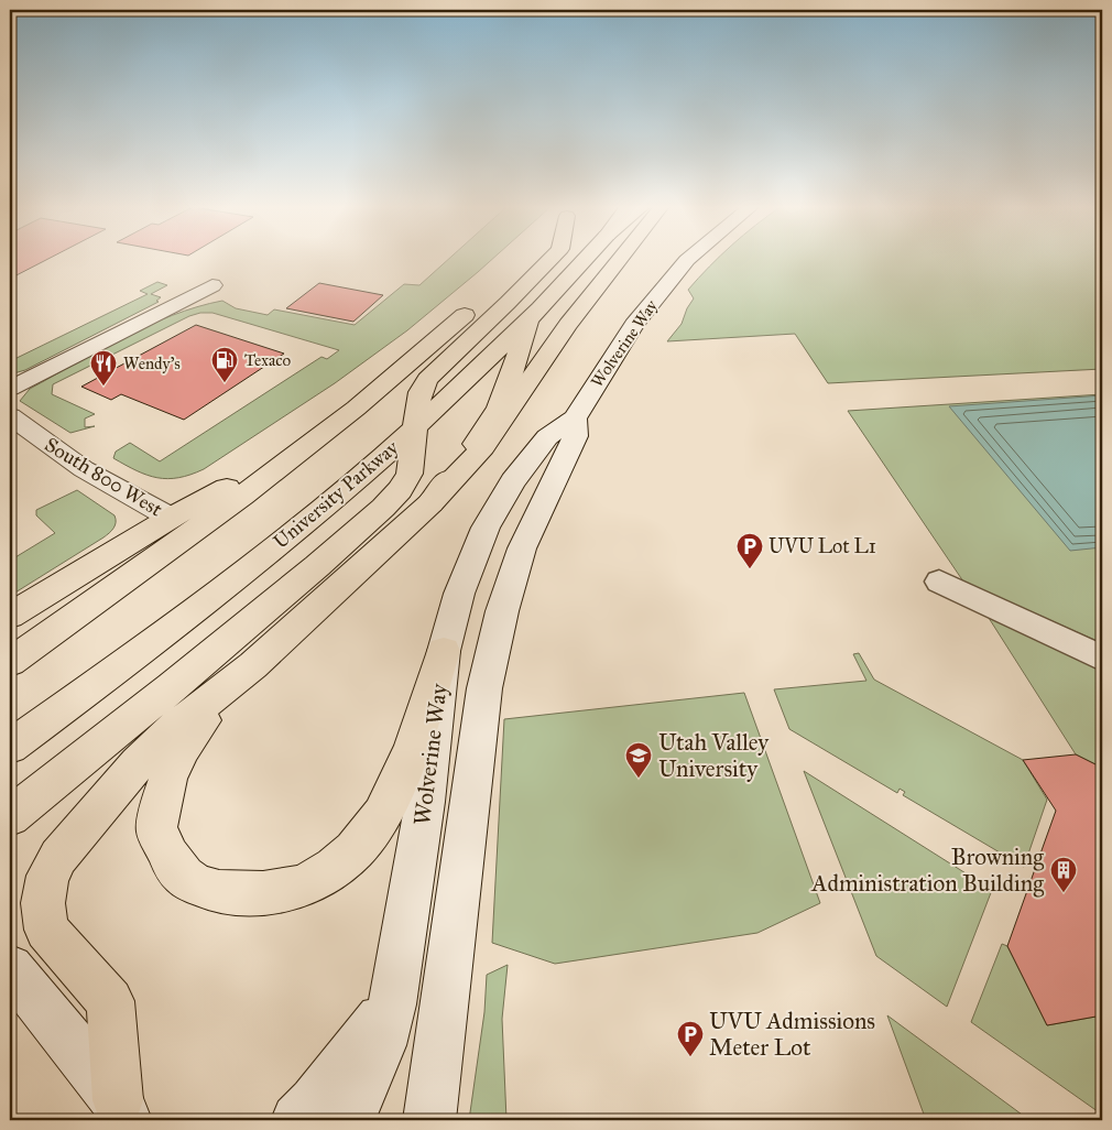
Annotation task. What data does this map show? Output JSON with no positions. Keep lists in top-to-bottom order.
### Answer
{
  "streets": {
    "main road": ["Wolverine Way", "South 800 West", "University Parkway"]
  },
  "places": {
    "fuel station": ["Texaco"],
    "restaurant": ["Wendy's"],
    "parking": ["UVU Lot L1", "UVU Admissions Meter Lot"],
    "school or university": ["Utah Valley University"],
    "building": ["Browning Administration Building"]
  }
}
